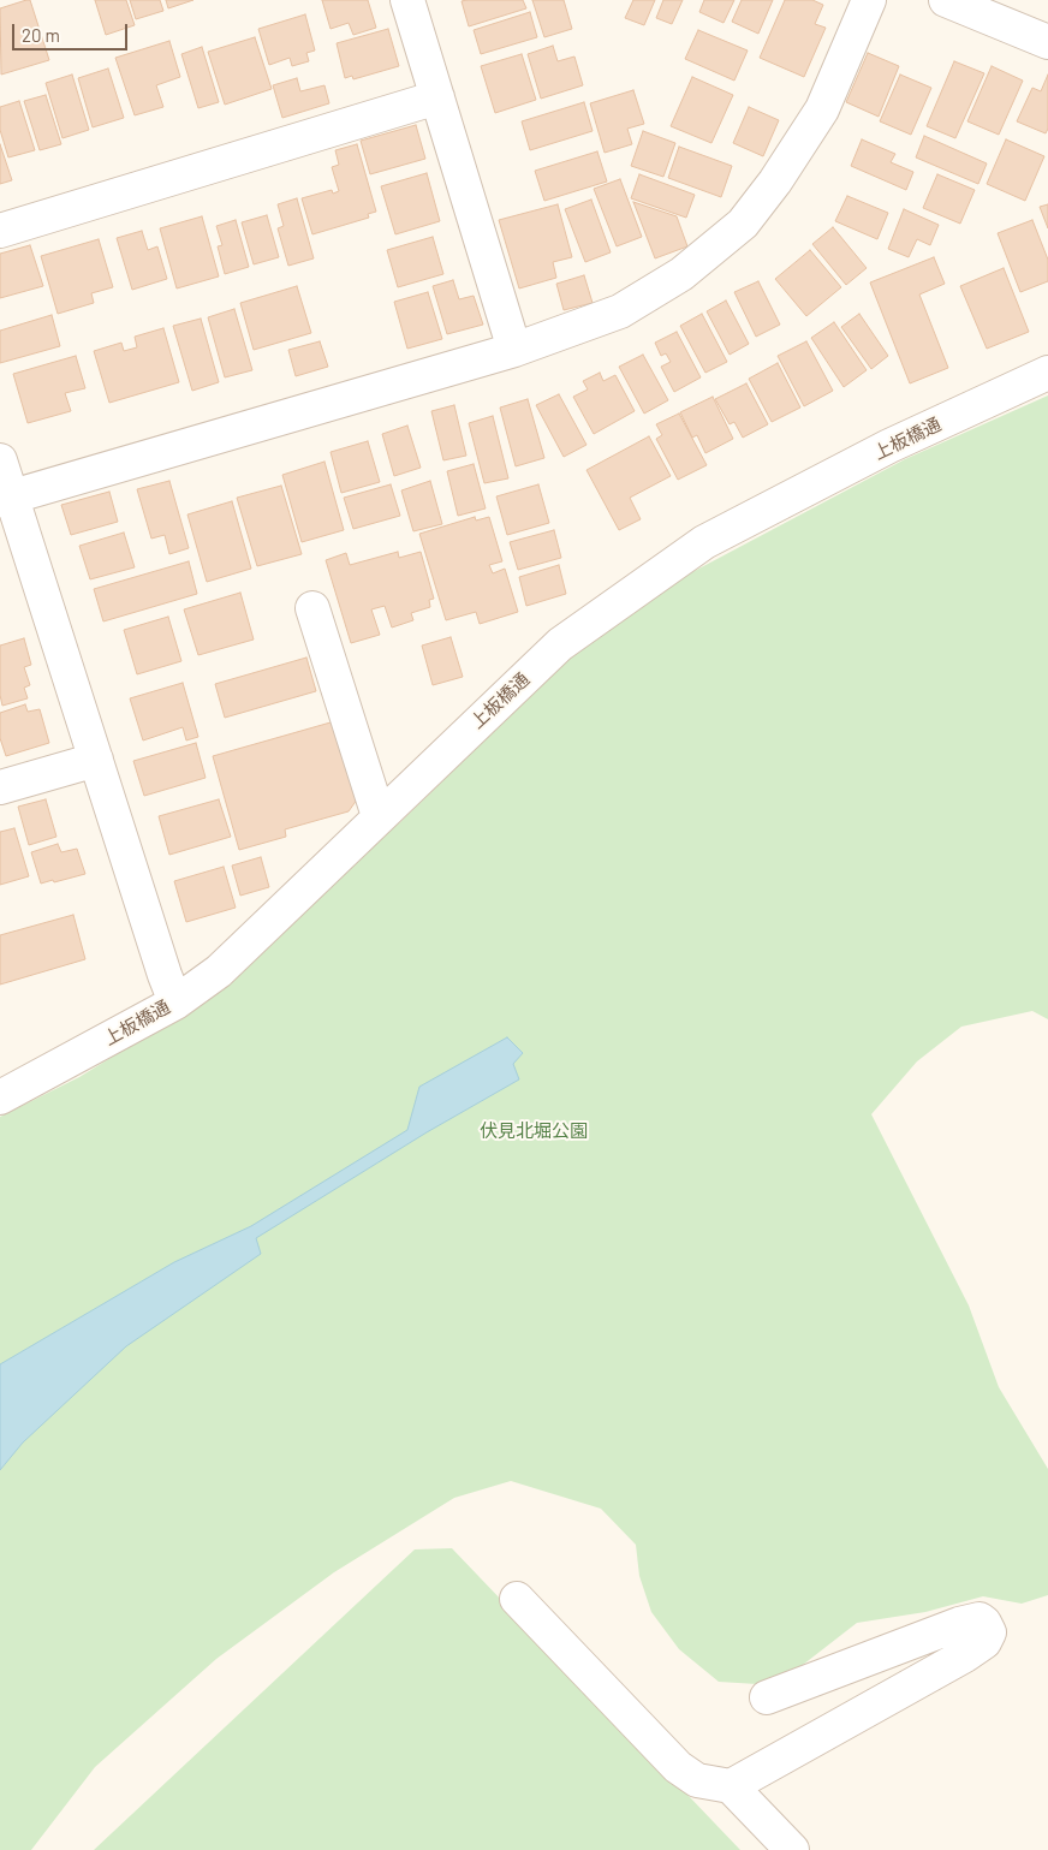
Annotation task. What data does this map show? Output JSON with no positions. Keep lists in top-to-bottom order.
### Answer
{
  "streets": {
    "street": ["上板橋通"]
  },
  "parks": ["伏見北堀公園"],
  "scale_bar": "20 m"
}
